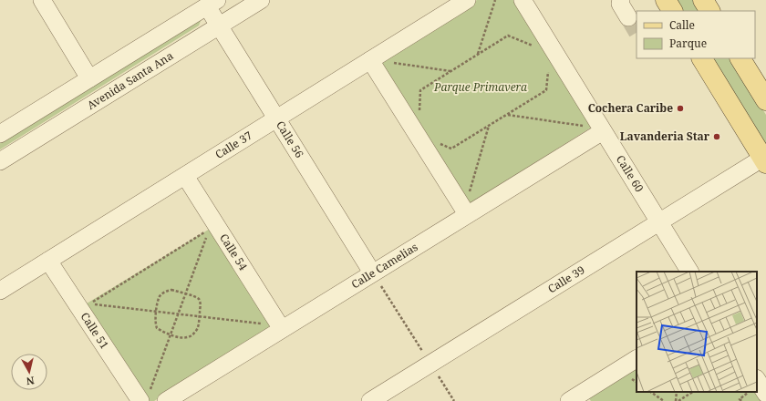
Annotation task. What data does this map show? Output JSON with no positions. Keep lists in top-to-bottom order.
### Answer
{
  "streets": {
    "street": [
      "Avenida Santa Ana",
      "Calle 56",
      "Calle 37",
      "Calle 60",
      "Calle 54",
      "Calle Camelias",
      "Calle 39",
      "Calle 51"
    ]
  },
  "crossings": [
    ["Avenida Santa Ana", "Calle 56"],
    ["Calle 56", "Calle 37"],
    ["Calle 56", "Calle Camelias"],
    ["Calle 37", "Calle 54"],
    ["Calle 37", "Calle 51"],
    ["Calle 60", "Calle Camelias"],
    ["Calle 60", "Calle 39"],
    ["Calle 54", "Calle Camelias"]
  ],
  "parks": ["Parque Primavera"],
  "places": ["Cochera Caribe", "Lavanderia Star"],
  "legend": ["Calle", "Parque"],
  "north": "bottom"
}
